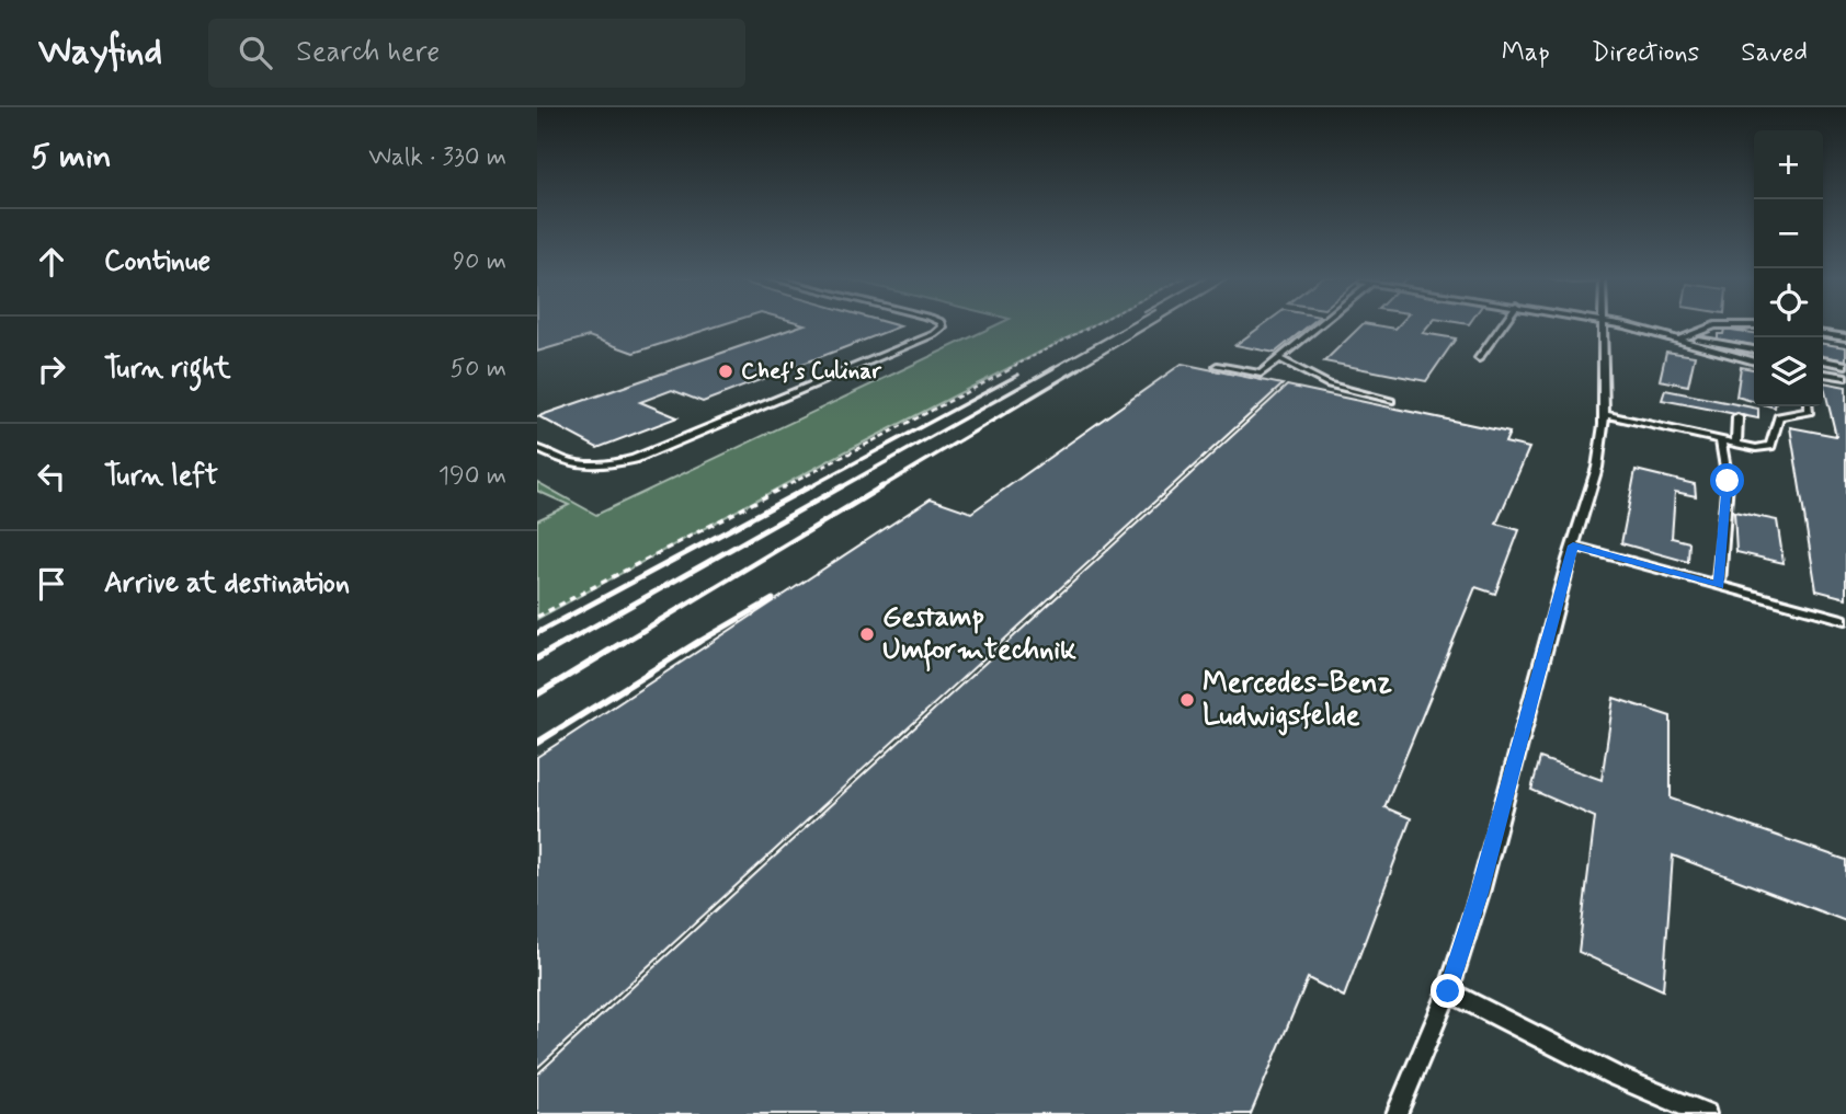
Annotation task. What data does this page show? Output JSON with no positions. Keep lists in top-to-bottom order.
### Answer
{
  "places": ["Chef's Culinar", "Gestamp Umformtechnik", "Mercedes-Benz Ludwigsfelde"],
  "page": {
    "header": "Wayfind",
    "search": "Search here",
    "nav": ["Map", "Directions", "Saved"],
    "heading": ["5 min", "Walk · 330 m"],
    "map_buttons": ["+", "−"],
    "list": [
      ["Continue", "90 m"],
      ["Turn right", "50 m"],
      ["Turn left", "190 m"],
      "Arrive at destination"
    ]
  }
}
